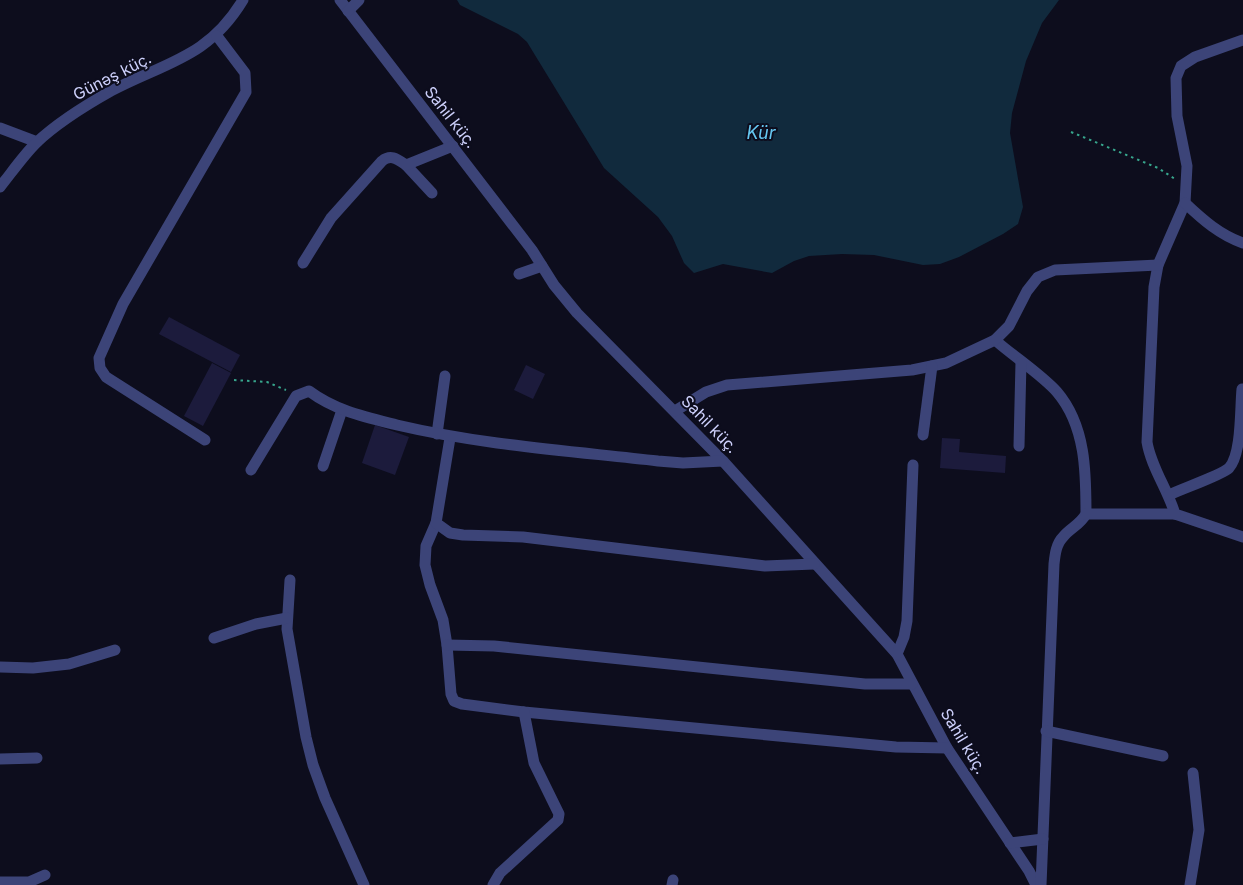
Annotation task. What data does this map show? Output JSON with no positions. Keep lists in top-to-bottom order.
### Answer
{
  "streets": {
    "street": ["Günəş küç.", "Sahil küç."]
  },
  "water": ["Kür"]
}
